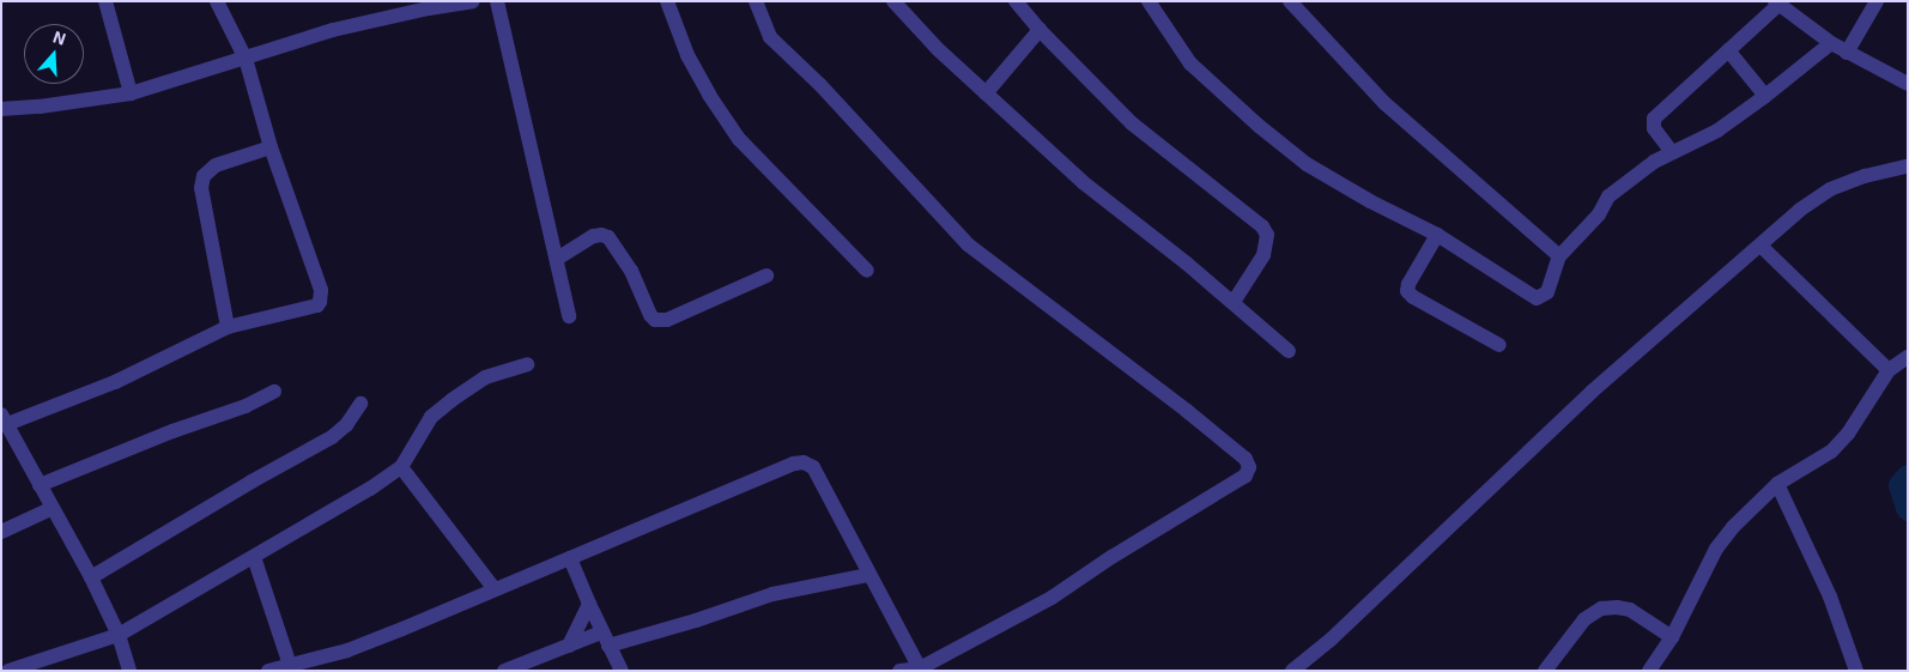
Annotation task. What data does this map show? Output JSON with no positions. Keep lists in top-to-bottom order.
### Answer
{
  "north": "top"
}
